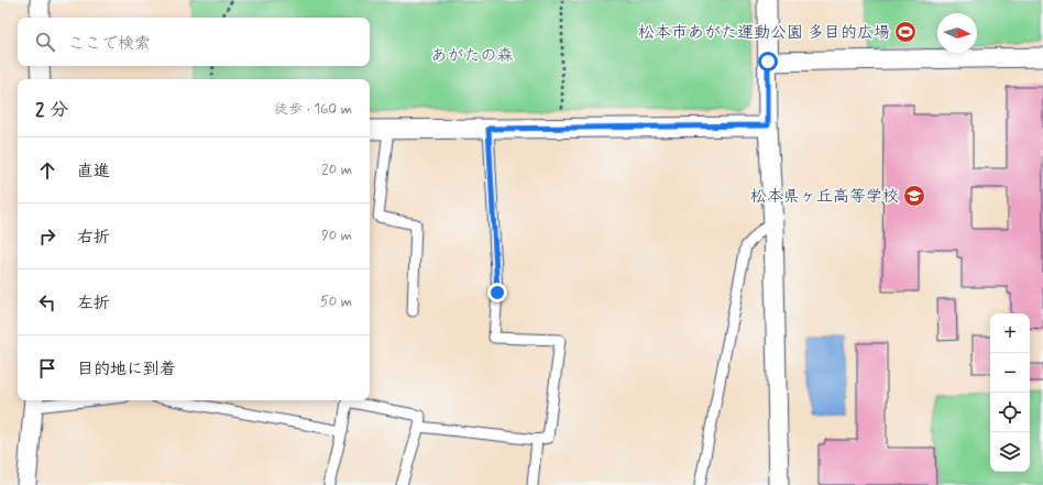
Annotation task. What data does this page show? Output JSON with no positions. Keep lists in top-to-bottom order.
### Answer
{
  "parks": ["あがたの森"],
  "places": {
    "sports": ["松本市あがた運動公園 多目的広場"],
    "school or university": ["松本県ヶ丘高等学校"]
  },
  "north": "right",
  "page": {
    "search": "ここで検索",
    "heading": ["2 分", "徒歩 · 160 m"],
    "list": [
      ["直進", "20 m"],
      ["右折", "90 m"],
      ["左折", "50 m"],
      "目的地に到着"
    ],
    "map_buttons": ["+", "−"]
  }
}
